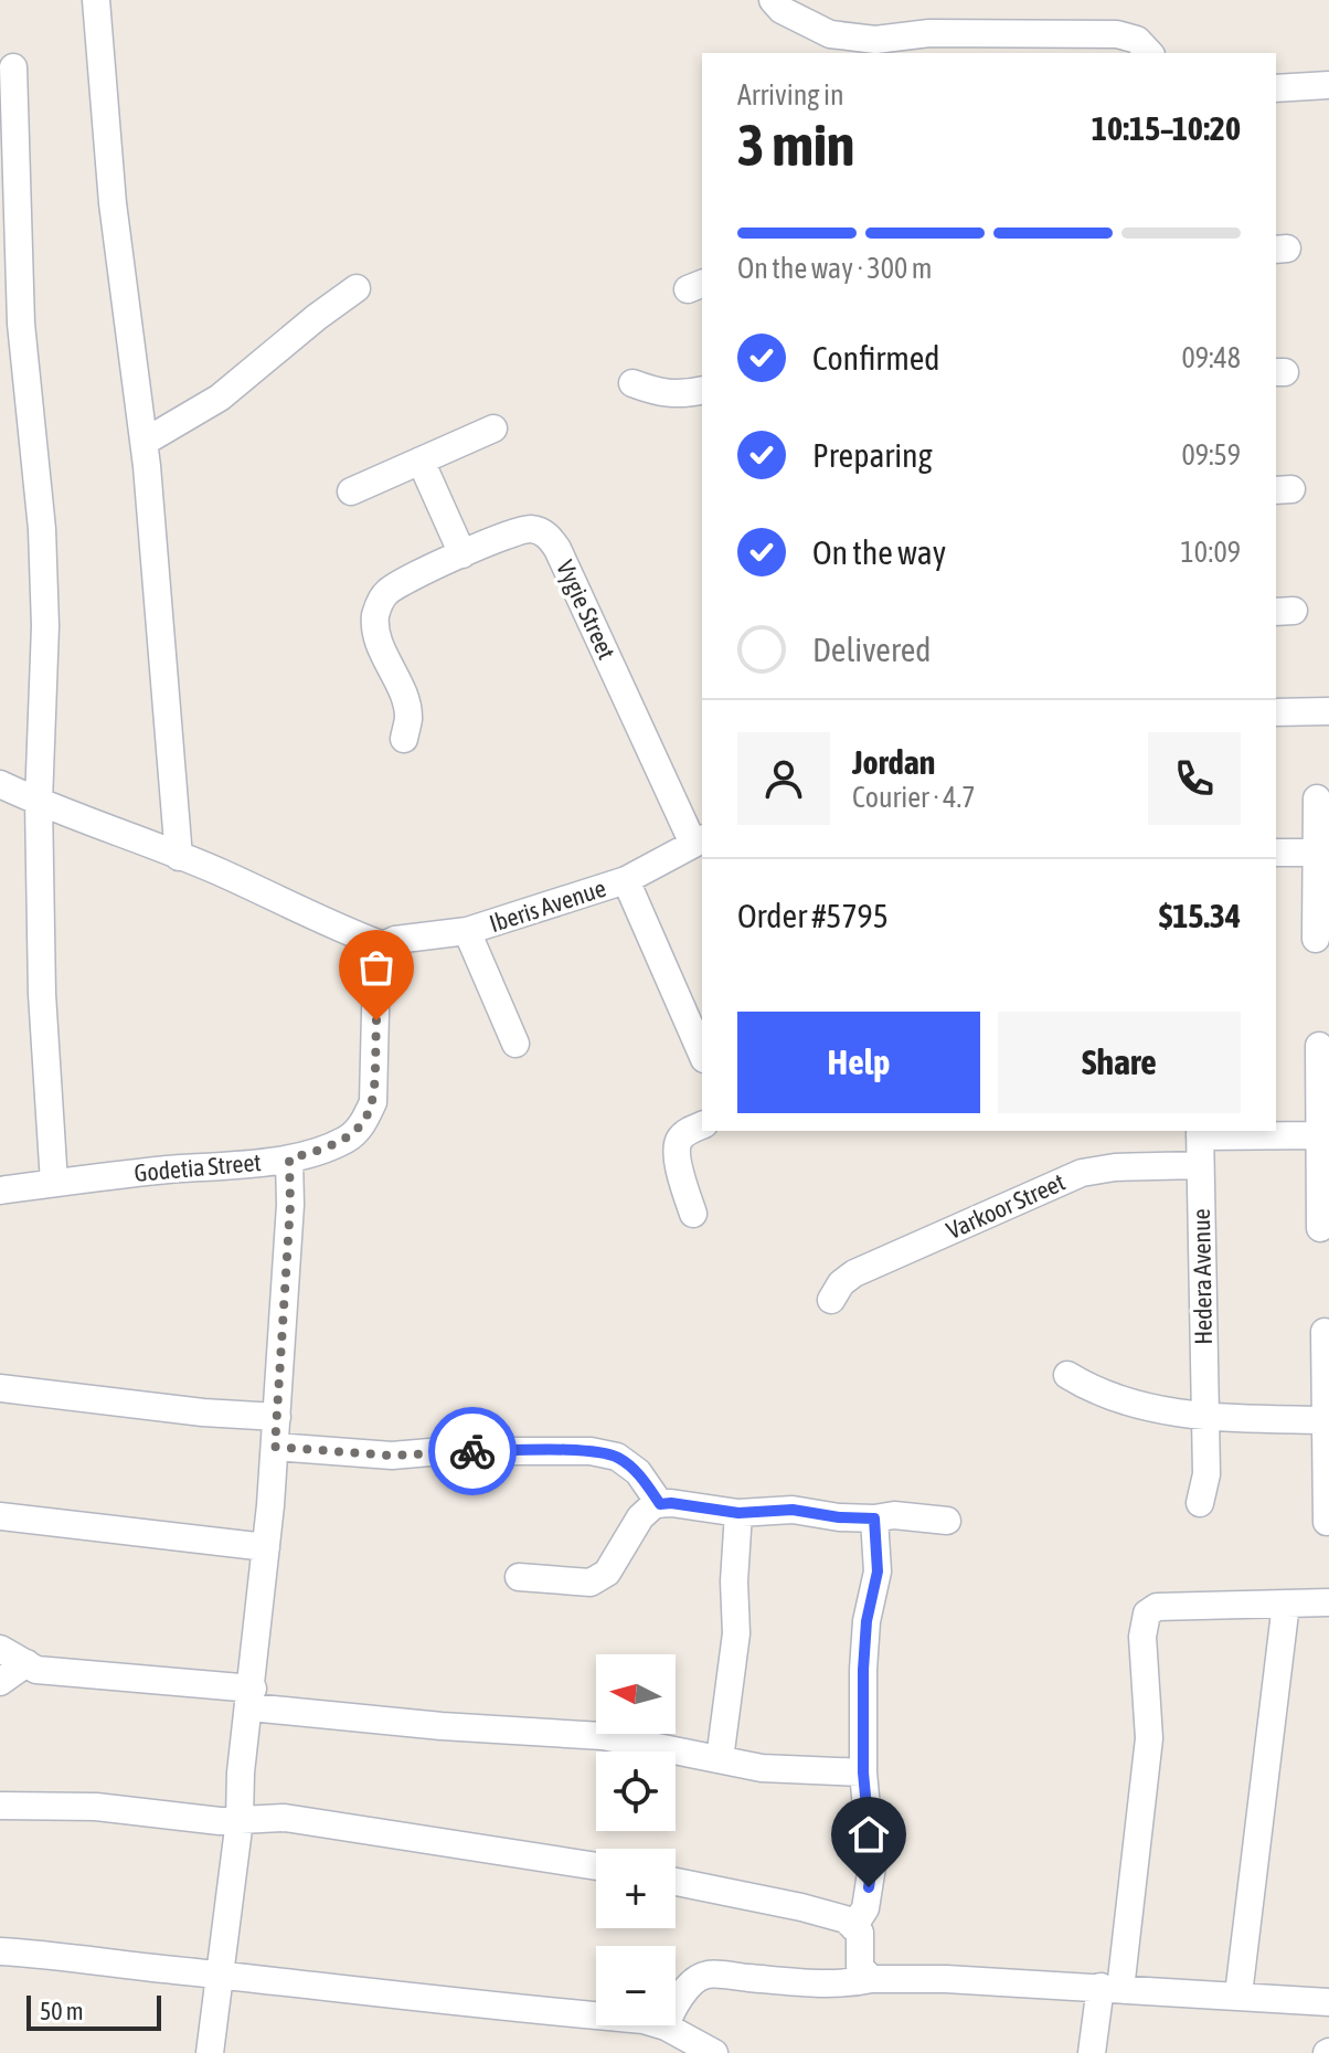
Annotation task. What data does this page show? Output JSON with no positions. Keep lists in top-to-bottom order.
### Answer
{
  "streets": {
    "street": [
      "Vygie Street",
      "Iberis Avenue",
      "Godetia Street",
      "Varkoor Street",
      "Hedera Avenue"
    ]
  },
  "crossings": [
    ["Vygie Street", "Iberis Avenue"],
    ["Iberis Avenue", "Godetia Street"],
    ["Varkoor Street", "Hedera Avenue"]
  ],
  "scale_bar": "50 m",
  "north": "left",
  "page": {
    "heading": ["3 min", "Arriving in", "10:15–10:20"],
    "panel": [
      "Jordan",
      "Courier · 4.7",
      "Order #5795",
      "$15.34"
    ],
    "bar": "On the way · 300 m",
    "list": [
      ["Confirmed", "09:48"],
      ["Preparing", "09:59"],
      ["On the way", "10:09"],
      "Delivered"
    ],
    "buttons": ["Help", "Share"],
    "map_buttons": ["+", "−"],
    "scale": "50 m"
  }
}
